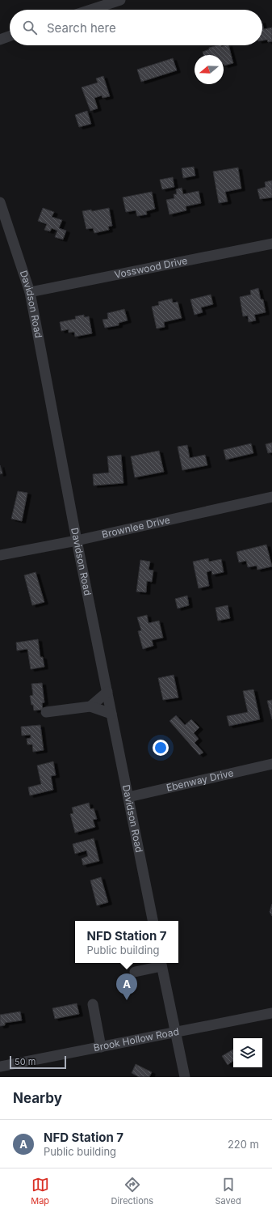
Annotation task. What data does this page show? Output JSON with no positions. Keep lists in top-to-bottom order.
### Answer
{
  "streets": {
    "street": [
      "Vosswood Drive",
      "Davidson Road",
      "Brownlee Drive",
      "Ebenway Drive",
      "Brook Hollow Road"
    ]
  },
  "crossings": [
    ["Vosswood Drive", "Davidson Road"],
    ["Davidson Road", "Brownlee Drive"],
    ["Davidson Road", "Ebenway Drive"]
  ],
  "scale_bar": "50 m",
  "north": "left",
  "page": {
    "search": "Search here",
    "popup": ["NFD Station 7", "Public building"],
    "pins": "A",
    "scale": "50 m",
    "heading": "Nearby",
    "list": [
      {
        "mark": "A",
        "name": "NFD Station 7",
        "note": "Public building",
        "value": "220 m"
      }
    ],
    "nav": ["Map", "Directions", "Saved"]
  }
}
